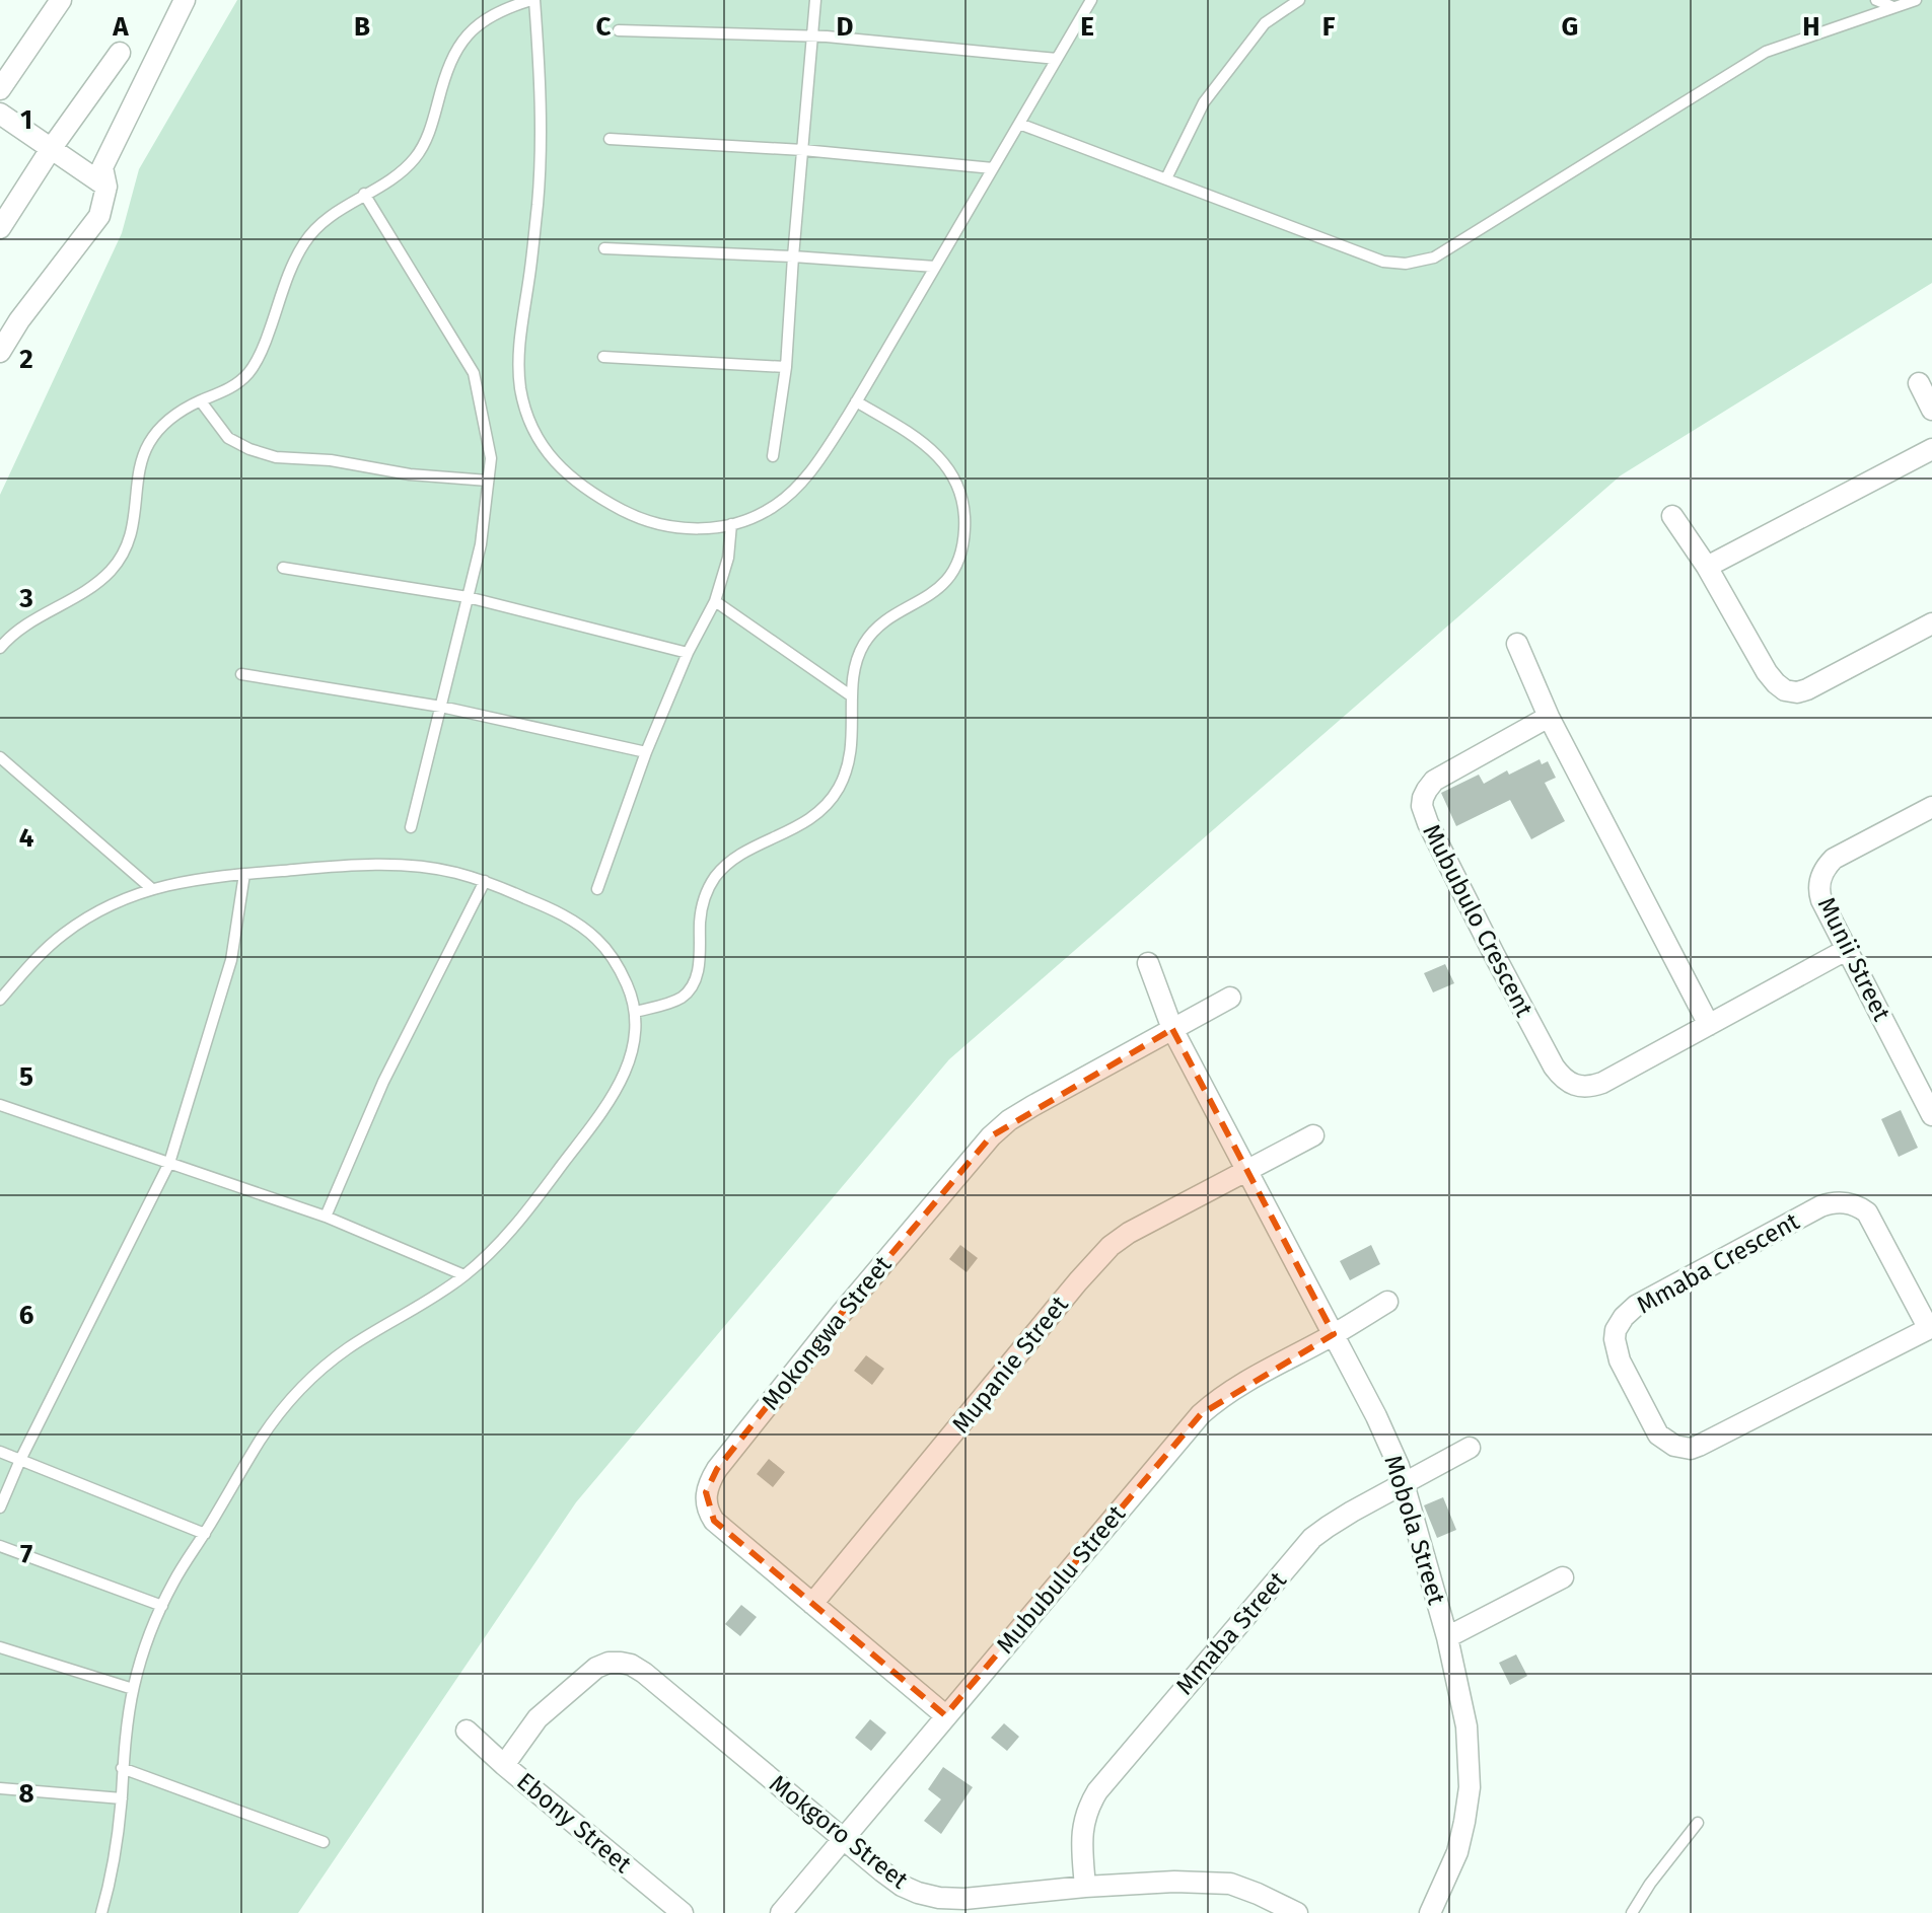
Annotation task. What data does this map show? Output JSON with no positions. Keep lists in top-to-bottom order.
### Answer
{
  "streets": {
    "street": [
      "Mububulo Crescent",
      "Munii Street",
      "Mmaba Crescent",
      "Mokongwa Street",
      "Mupanie Street",
      "Mobola Street",
      "Mububulu Street",
      "Mmaba Street",
      "Ebony Street",
      "Mokgoro Street"
    ]
  },
  "crossings": [
    ["Mububulo Crescent", "Munii Street"],
    ["Mokongwa Street", "Mupanie Street"],
    ["Mokongwa Street", "Mobola Street"],
    ["Mokongwa Street", "Mububulu Street"],
    ["Mupanie Street", "Mobola Street"],
    ["Mobola Street", "Mububulu Street"],
    ["Mobola Street", "Mmaba Street"],
    ["Mububulu Street", "Mokgoro Street"],
    ["Mmaba Street", "Mokgoro Street"],
    ["Ebony Street", "Mokgoro Street"]
  ],
  "grid": {
    "columns": [
      "A",
      "B",
      "C",
      "D",
      "E",
      "F",
      "G",
      "H"
    ],
    "rows": [
      "1",
      "2",
      "3",
      "4",
      "5",
      "6",
      "7",
      "8"
    ]
  }
}
